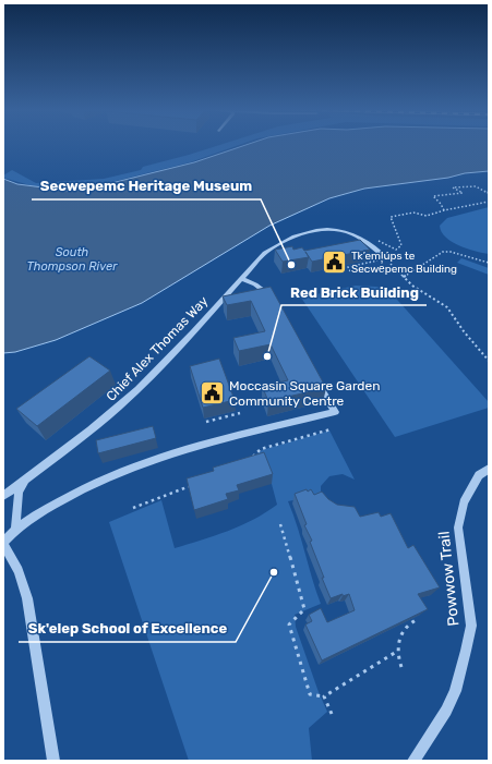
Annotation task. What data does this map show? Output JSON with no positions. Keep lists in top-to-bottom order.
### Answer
{
  "streets": {
    "street": ["Chief Alex Thomas Way", "Powwow Trail"]
  },
  "water": ["South Thompson River"],
  "places": {
    "public building": ["Tk’emlúps te Secwe̓pemc Building", "Moccasin Square Garden Community Centre"],
    "other": ["Secwepemc Heritage Museum", "Red Brick Building", "Sk'elep School of Excellence"]
  }
}
